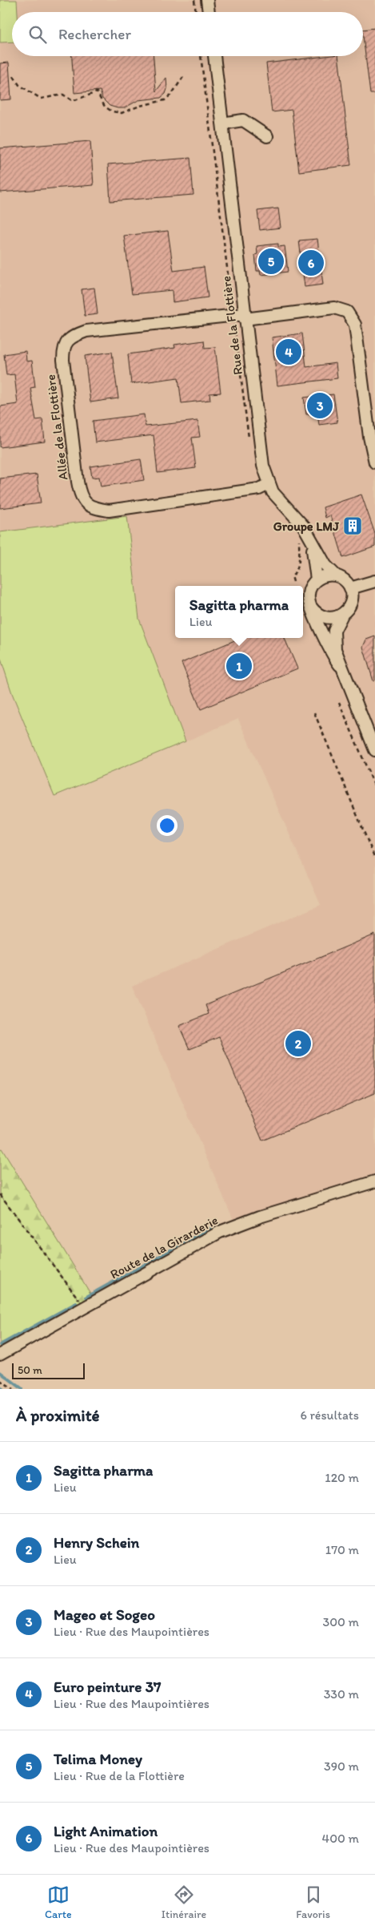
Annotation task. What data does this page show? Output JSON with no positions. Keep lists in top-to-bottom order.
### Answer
{
  "streets": {
    "street": ["Rue de la Flottière", "Allée de la Flottière", "Route de la Girarderie"]
  },
  "crossings": [
    ["Rue de la Flottière", "Allée de la Flottière"]
  ],
  "places": {
    "building": ["Groupe LMJ"]
  },
  "scale_bar": "50 m",
  "page": {
    "search": "Rechercher",
    "pins": [
      "5",
      "6",
      "4",
      "3",
      "1",
      "2"
    ],
    "popup": ["Sagitta pharma", "Lieu"],
    "scale": "50 m",
    "heading": ["À proximité", "6 résultats"],
    "list": [
      {
        "mark": "1",
        "name": "Sagitta pharma",
        "note": "Lieu",
        "value": "120 m"
      },
      {
        "mark": "2",
        "name": "Henry Schein",
        "note": "Lieu",
        "value": "170 m"
      },
      {
        "mark": "3",
        "name": "Mageo et Sogeo",
        "note": "Lieu · Rue des Maupointières",
        "value": "300 m"
      },
      {
        "mark": "4",
        "name": "Euro peinture 37",
        "note": "Lieu · Rue des Maupointières",
        "value": "330 m"
      },
      {
        "mark": "5",
        "name": "Telima Money",
        "note": "Lieu · Rue de la Flottière",
        "value": "390 m"
      },
      {
        "mark": "6",
        "name": "Light Animation",
        "note": "Lieu · Rue des Maupointières",
        "value": "400 m"
      }
    ],
    "nav": ["Carte", "Itinéraire", "Favoris"]
  }
}
